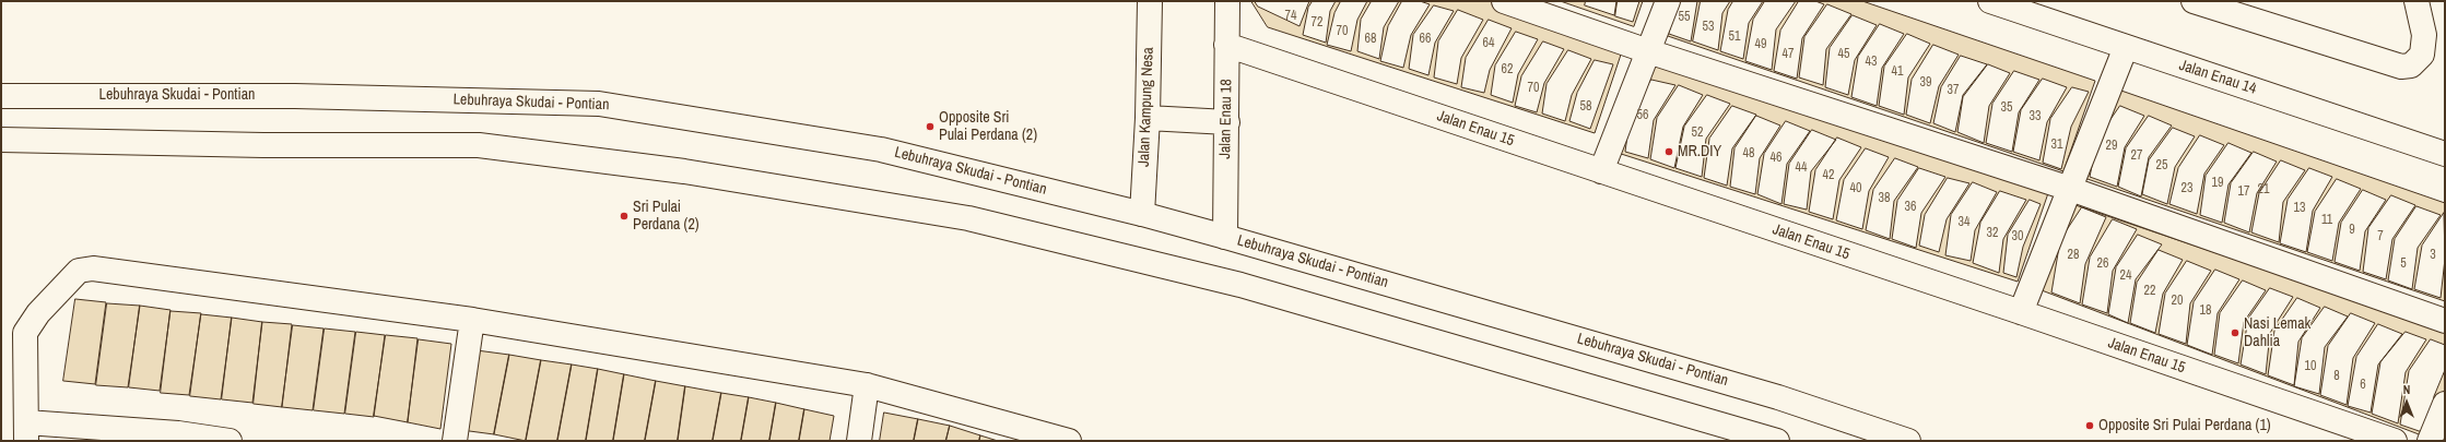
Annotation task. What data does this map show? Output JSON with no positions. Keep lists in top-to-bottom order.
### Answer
{
  "streets": {
    "main road": [
      "Jalan Enau 14",
      "Lebuhraya Skudai - Pontian",
      "Jalan Kampung Nesa",
      "Jalan Enau 18",
      "Jalan Enau 15"
    ]
  },
  "crossings": [
    ["Lebuhraya Skudai - Pontian", "Jalan Kampung Nesa"],
    ["Lebuhraya Skudai - Pontian", "Jalan Enau 18"],
    ["Jalan Enau 18", "Jalan Enau 15"]
  ],
  "places": [
    "Opposite Sri Pulai Perdana (2)",
    "MR.DIY",
    "Sri Pulai Perdana (2)",
    "Nasi Lemak Dahlia",
    "Opposite Sri Pulai Perdana (1)"
  ],
  "house_numbers": [
    "74",
    "55",
    "72",
    "53",
    "70",
    "51",
    "68",
    "66",
    "64",
    "49",
    "47",
    "45",
    "43",
    "62",
    "41",
    "39",
    "70",
    "37",
    "58",
    "35",
    "56",
    "33",
    "52",
    "31",
    "29",
    "48",
    "27",
    "46",
    "25",
    "44",
    "42",
    "19",
    "40",
    "23",
    "21",
    "17",
    "38",
    "36",
    "13",
    "11",
    "34",
    "9",
    "32",
    "30",
    "7",
    "28",
    "3",
    "26",
    "5",
    "24",
    "22",
    "20",
    "18",
    "10",
    "8",
    "6"
  ],
  "north": "top"
}
